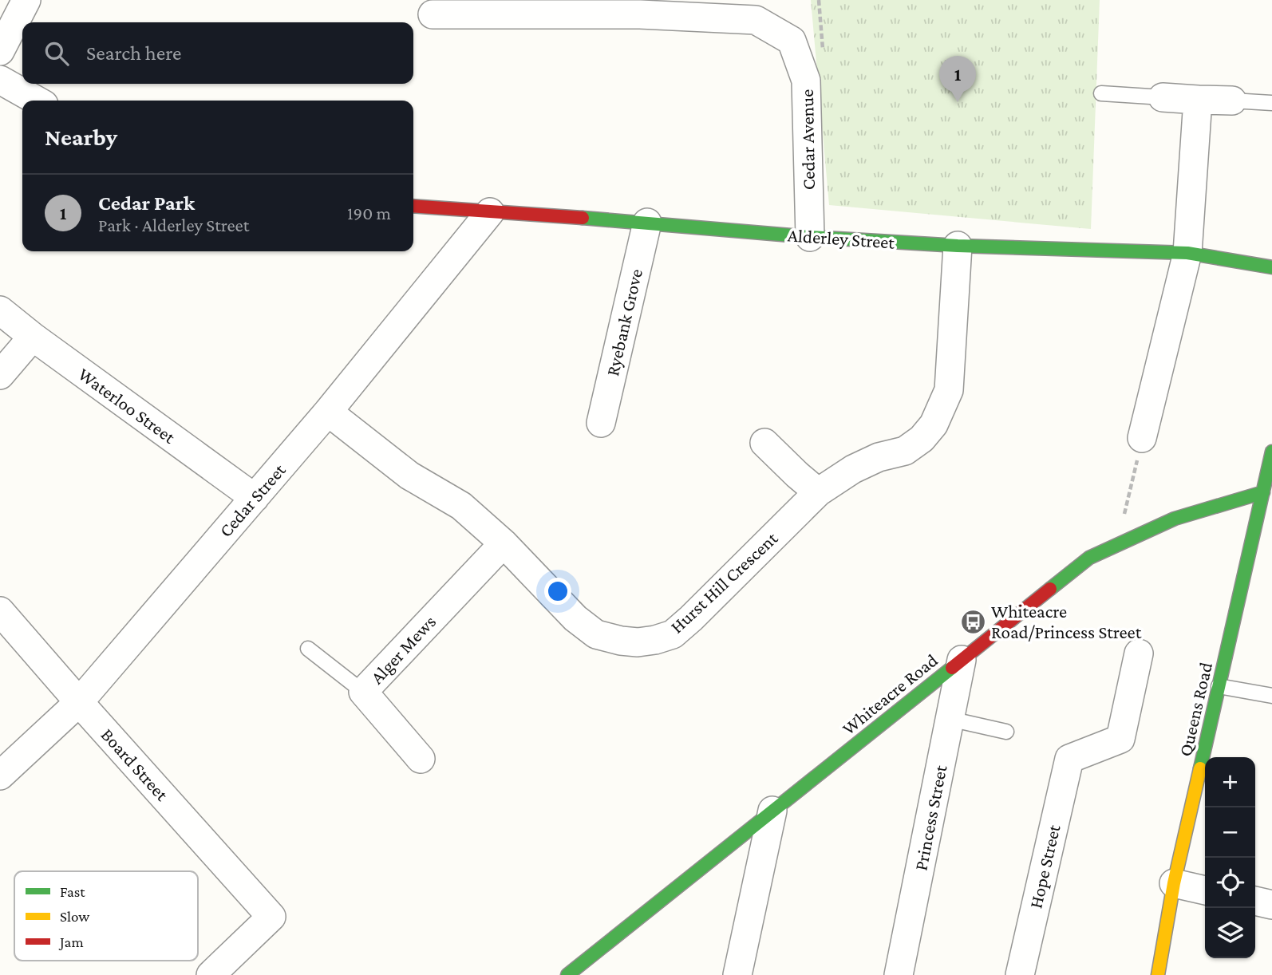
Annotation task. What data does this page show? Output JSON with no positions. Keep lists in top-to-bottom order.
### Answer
{
  "streets": {
    "main road": ["Alderley Street", "Whiteacre Road", "Queens Road"],
    "street": [
      "Cedar Avenue",
      "Ryebank Grove",
      "Waterloo Street",
      "Cedar Street",
      "Hurst Hill Crescent",
      "Alger Mews",
      "Board Street",
      "Princess Street",
      "Hope Street"
    ]
  },
  "crossings": [
    ["Cedar Avenue", "Alderley Street"],
    ["Alderley Street", "Ryebank Grove"],
    ["Alderley Street", "Cedar Street"],
    ["Alderley Street", "Hurst Hill Crescent"],
    ["Waterloo Street", "Cedar Street"],
    ["Cedar Street", "Hurst Hill Crescent"],
    ["Cedar Street", "Board Street"],
    ["Hurst Hill Crescent", "Alger Mews"],
    ["Whiteacre Road", "Queens Road"],
    ["Whiteacre Road", "Princess Street"]
  ],
  "places": {
    "bus stop": ["Whiteacre Road/Princess Street"]
  },
  "legend": ["Fast", "Slow", "Jam"],
  "page": {
    "search": "Search here",
    "pins": "1",
    "heading": "Nearby",
    "list": [
      {
        "mark": "1",
        "name": "Cedar Park",
        "note": "Park · Alderley Street",
        "value": "190 m"
      }
    ],
    "map_buttons": ["+", "−"]
  }
}
